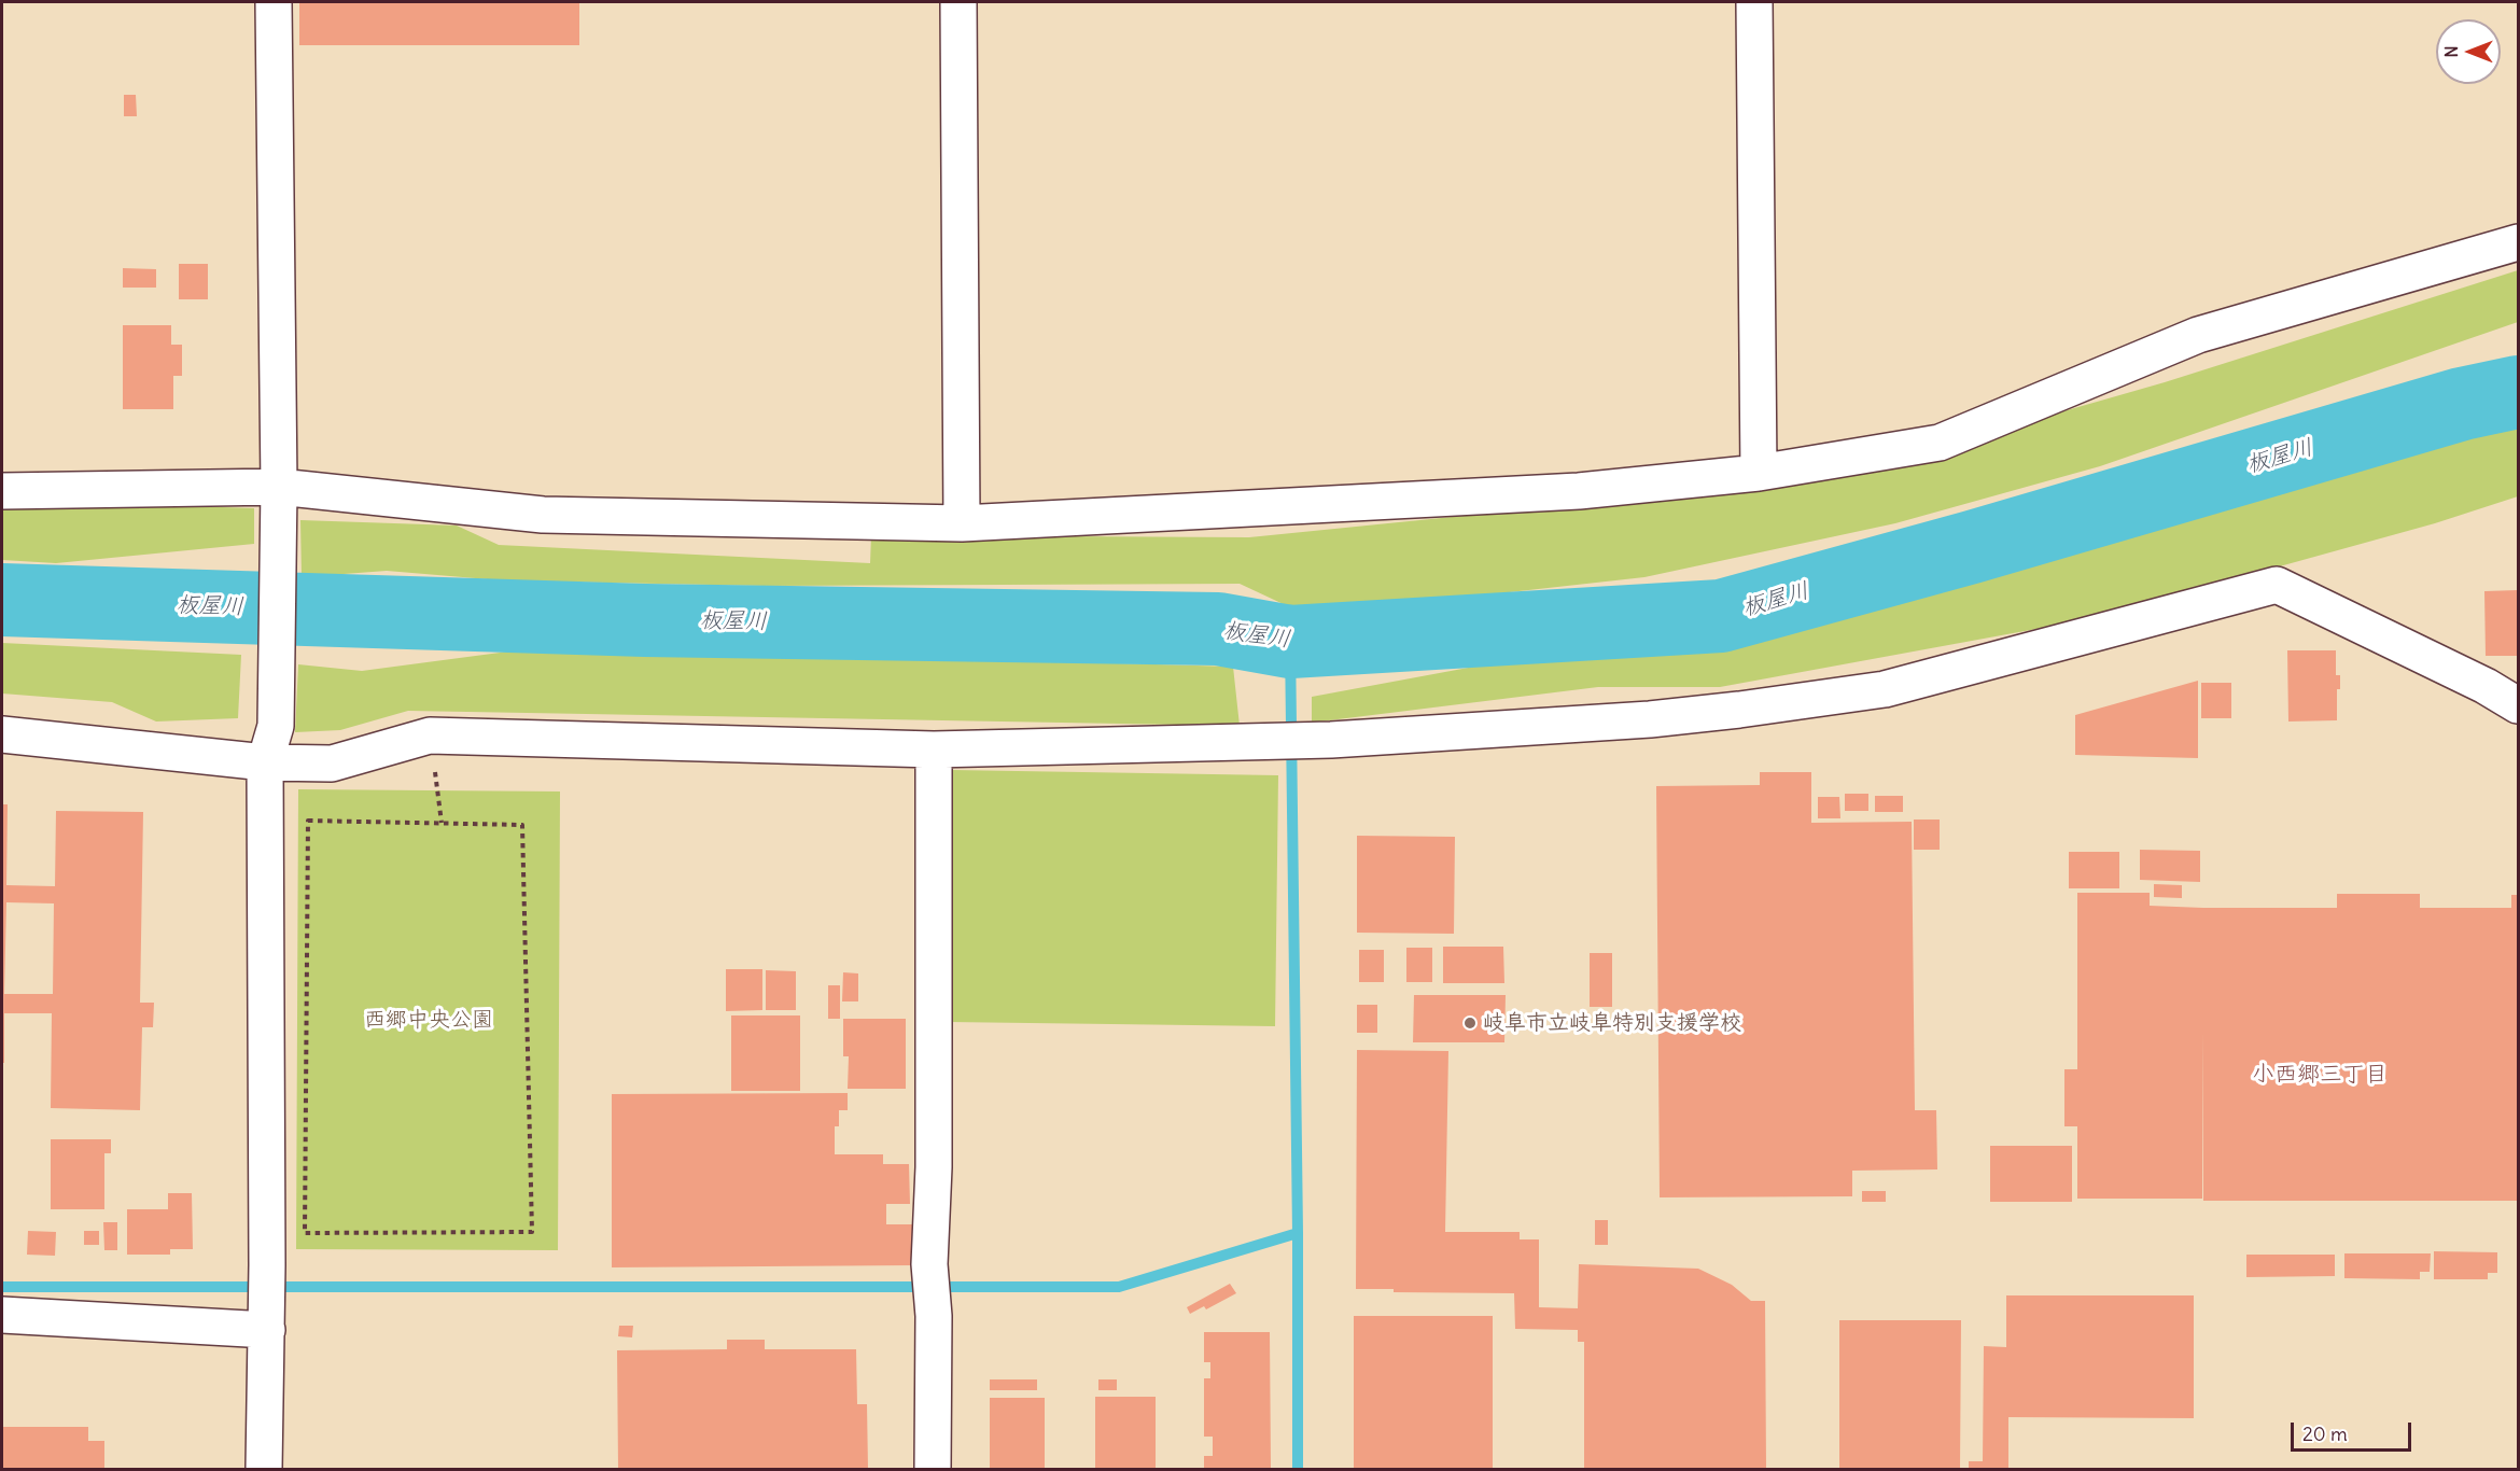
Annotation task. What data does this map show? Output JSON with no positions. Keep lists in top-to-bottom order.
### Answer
{
  "districts": ["小西郷三丁目"],
  "water": ["板屋川"],
  "parks": ["西郷中央公園"],
  "places": ["岐阜市立岐阜特別支援学校"],
  "scale_bar": "20 m",
  "north": "left"
}
